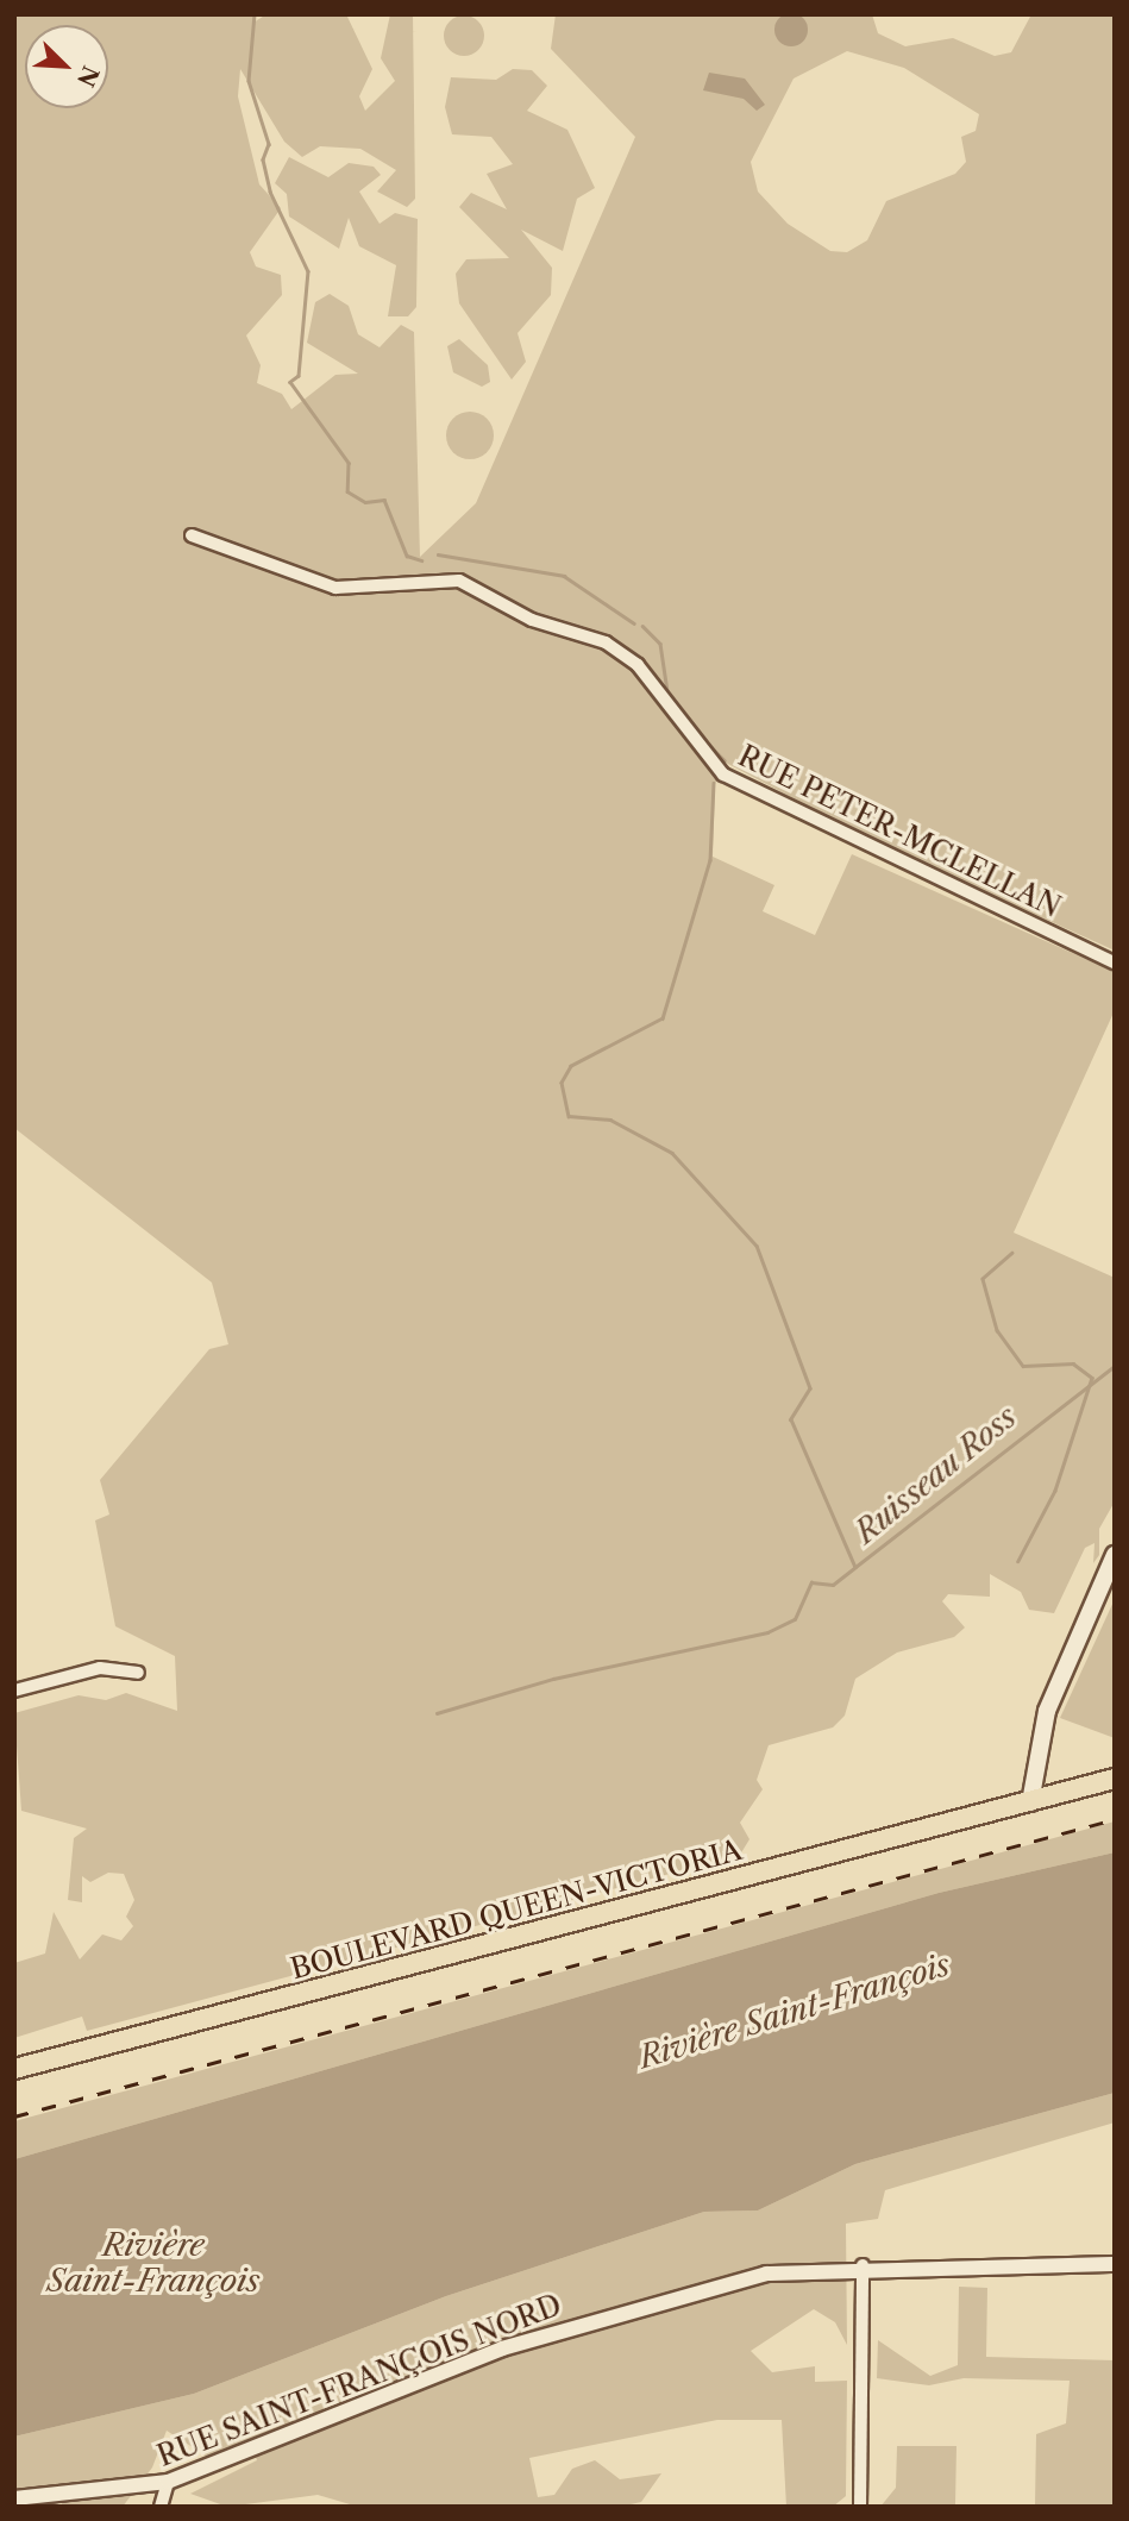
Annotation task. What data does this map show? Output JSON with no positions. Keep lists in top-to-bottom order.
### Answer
{
  "streets": {
    "main road": ["BOULEVARD QUEEN-VICTORIA"],
    "street": ["RUE PETER-MCLELLAN", "RUE SAINT-FRANÇOIS NORD"]
  },
  "water": ["Ruisseau Ross", "Rivière Saint-François"],
  "north": "bottom right"
}
